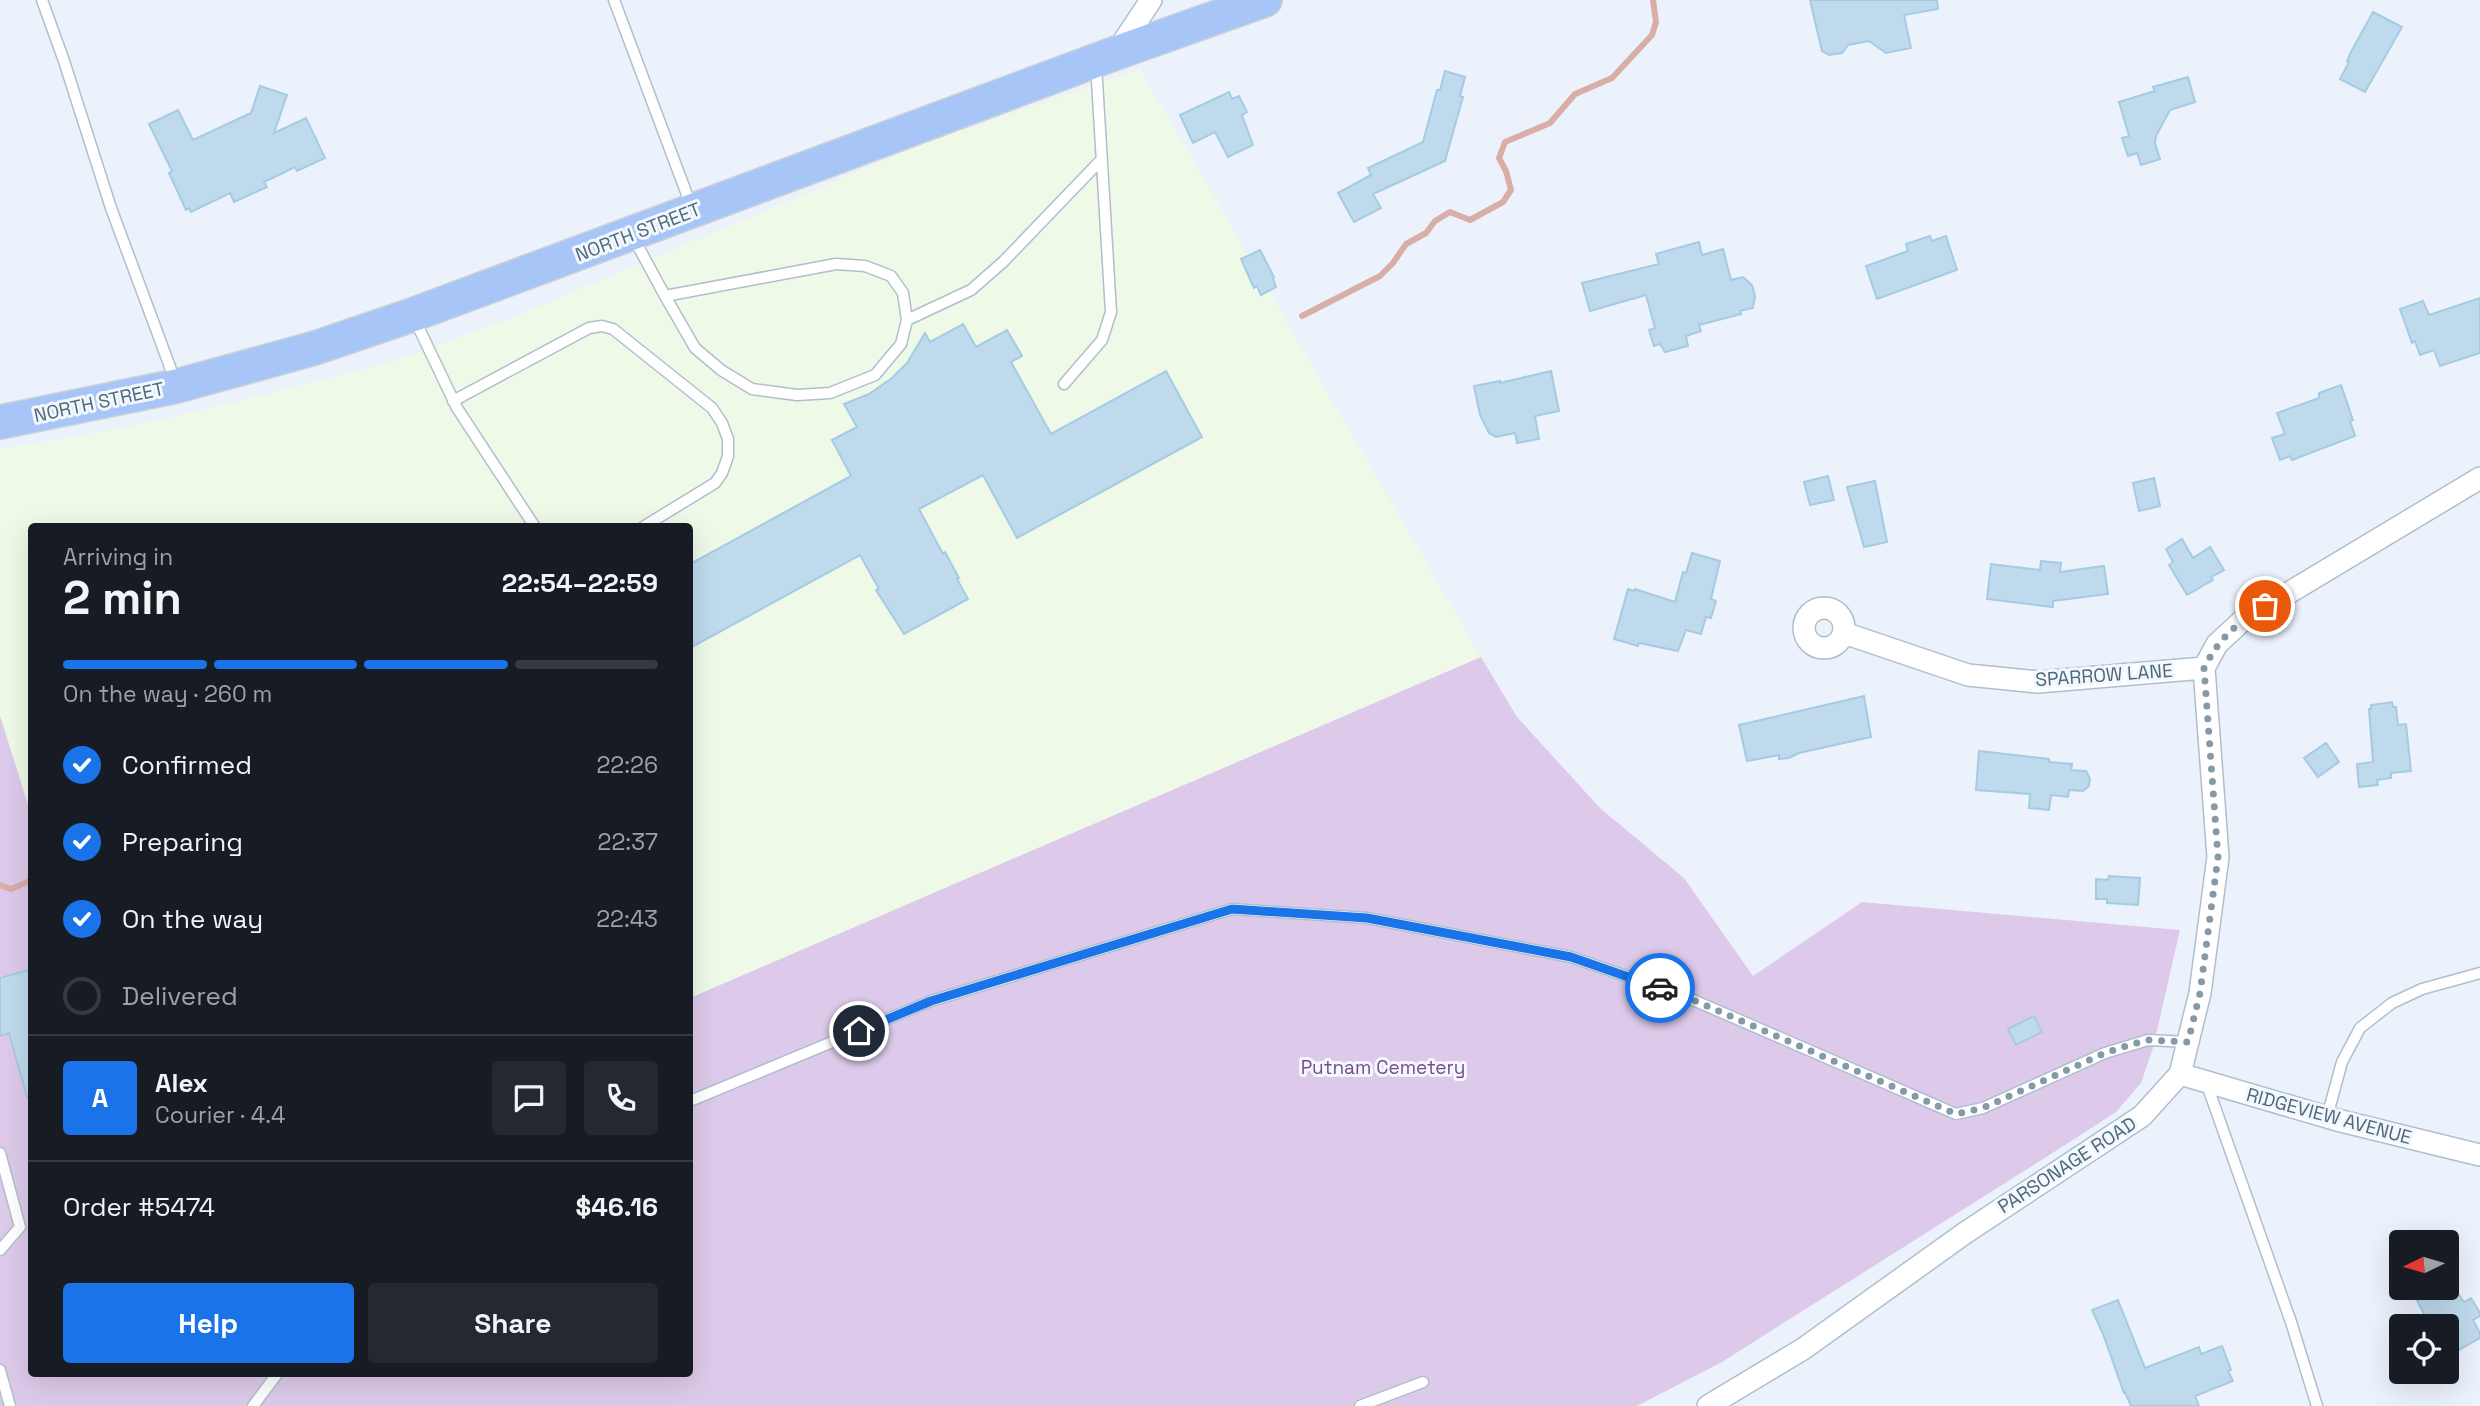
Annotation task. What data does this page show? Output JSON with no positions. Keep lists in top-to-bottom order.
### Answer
{
  "streets": {
    "main road": ["NORTH STREET"],
    "street": ["SPARROW LANE", "RIDGEVIEW AVENUE", "PARSONAGE ROAD"]
  },
  "crossings": [
    ["SPARROW LANE", "PARSONAGE ROAD"],
    ["RIDGEVIEW AVENUE", "PARSONAGE ROAD"]
  ],
  "parks": ["Putnam Cemetery"],
  "north": "left",
  "page": {
    "heading": ["2 min", "Arriving in", "22:54–22:59"],
    "panel": [
      "Alex",
      "Courier · 4.4",
      "Order #5474",
      "$46.16"
    ],
    "bar": "On the way · 260 m",
    "list": [
      ["Confirmed", "22:26"],
      ["Preparing", "22:37"],
      ["On the way", "22:43"],
      "Delivered"
    ],
    "round": "A",
    "buttons": ["Help", "Share"]
  }
}
